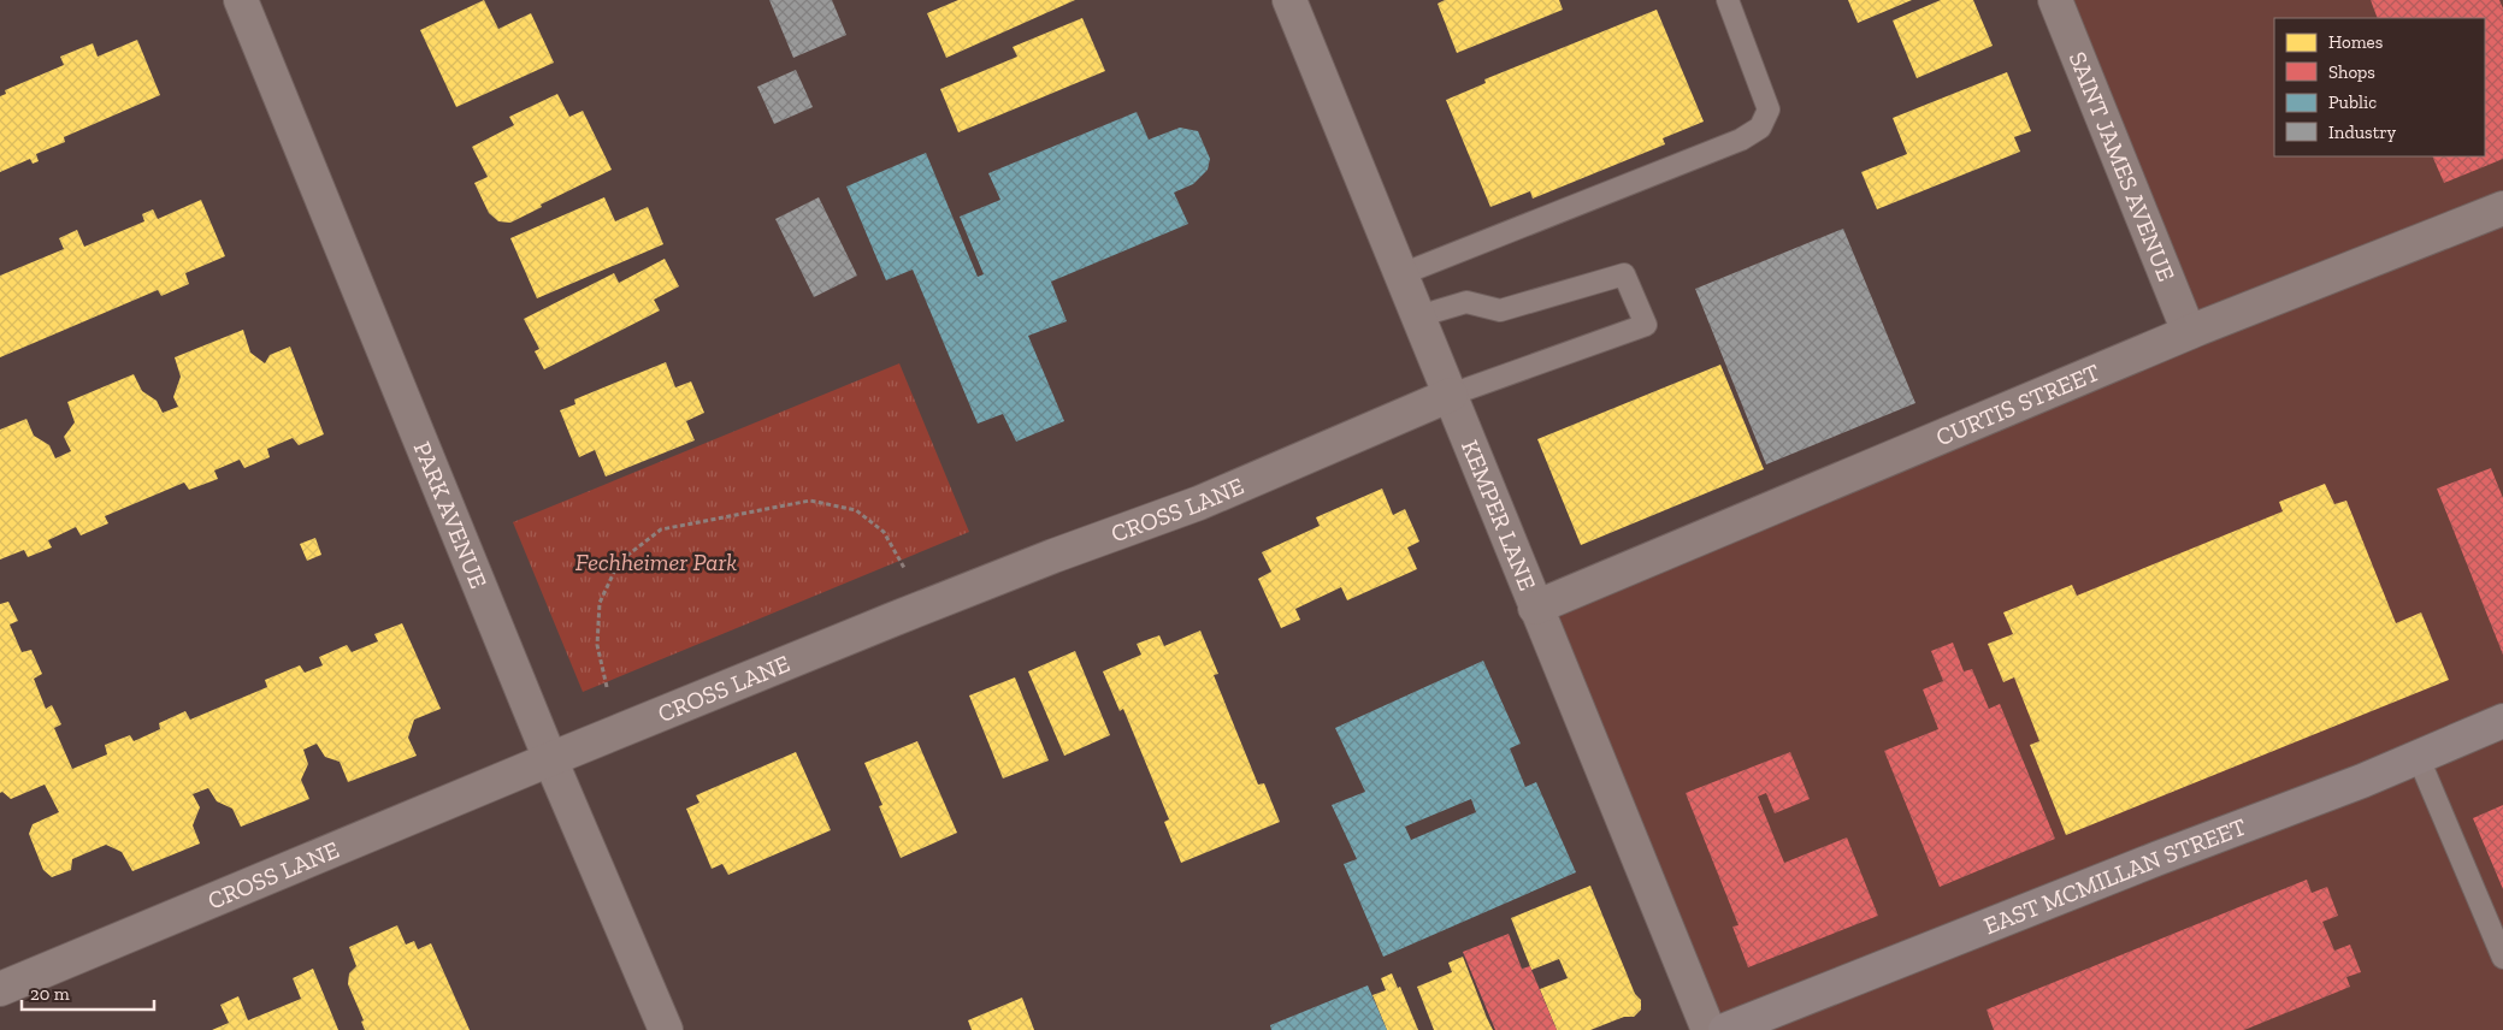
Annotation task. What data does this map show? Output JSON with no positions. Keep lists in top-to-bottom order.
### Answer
{
  "streets": {
    "main road": ["EAST MCMILLAN STREET"],
    "street": [
      "SAINT JAMES AVENUE",
      "CURTIS STREET",
      "CROSS LANE",
      "KEMPER LANE",
      "PARK AVENUE"
    ]
  },
  "crossings": [
    ["SAINT JAMES AVENUE", "CURTIS STREET"],
    ["CURTIS STREET", "KEMPER LANE"],
    ["CROSS LANE", "KEMPER LANE"],
    ["CROSS LANE", "PARK AVENUE"]
  ],
  "parks": ["Fechheimer Park"],
  "legend": [
    "Homes",
    "Shops",
    "Public",
    "Industry"
  ],
  "scale_bar": "20 m"
}
